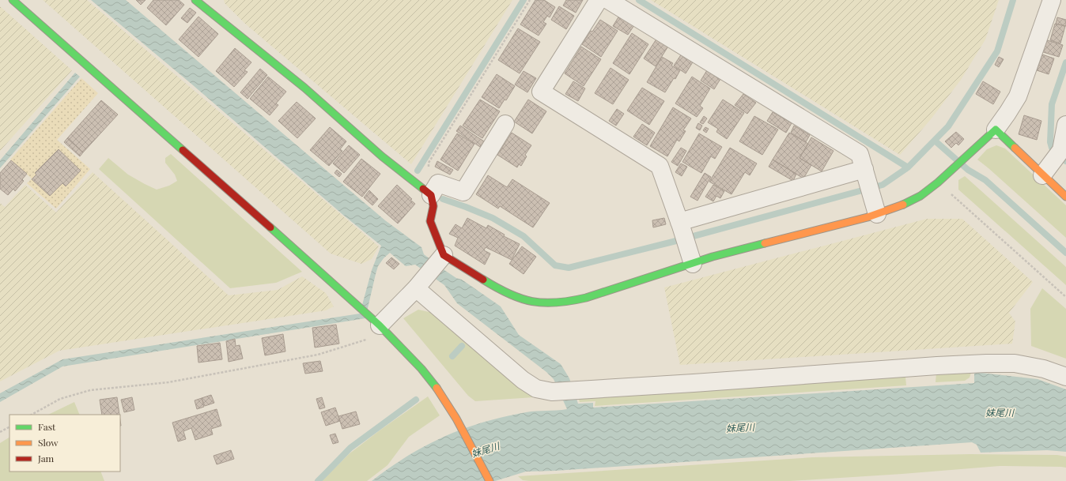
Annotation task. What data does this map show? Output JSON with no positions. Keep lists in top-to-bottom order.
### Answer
{
  "water": ["妹尾川"],
  "legend": ["Fast", "Slow", "Jam"]
}
